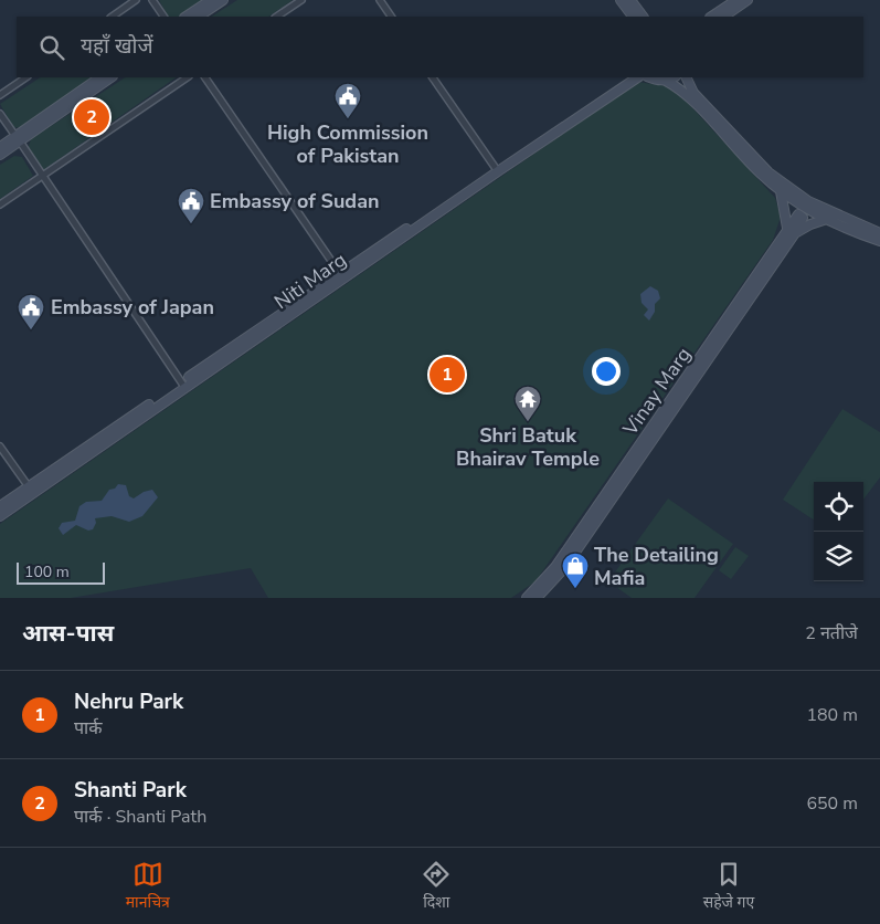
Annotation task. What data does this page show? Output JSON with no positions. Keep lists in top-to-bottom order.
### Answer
{
  "streets": {
    "main road": ["Niti Marg", "Vinay Marg"]
  },
  "places": {
    "public building": ["High Commission of Pakistan", "Embassy of Sudan", "Embassy of Japan"],
    "temple": ["Shri Batuk Bhairav Temple"],
    "shop": ["The Detailing Mafia"]
  },
  "scale_bar": "100 m",
  "page": {
    "search": "यहाँ खोजें",
    "pins": ["2", "1"],
    "scale": "100 m",
    "heading": ["आस-पास", "2 नतीजे"],
    "list": [
      {
        "mark": "1",
        "name": "Nehru Park",
        "note": "पार्क",
        "value": "180 m"
      },
      {
        "mark": "2",
        "name": "Shanti Park",
        "note": "पार्क · Shanti Path",
        "value": "650 m"
      }
    ],
    "nav": ["मानचित्र", "दिशा", "सहेजे गए"]
  }
}
